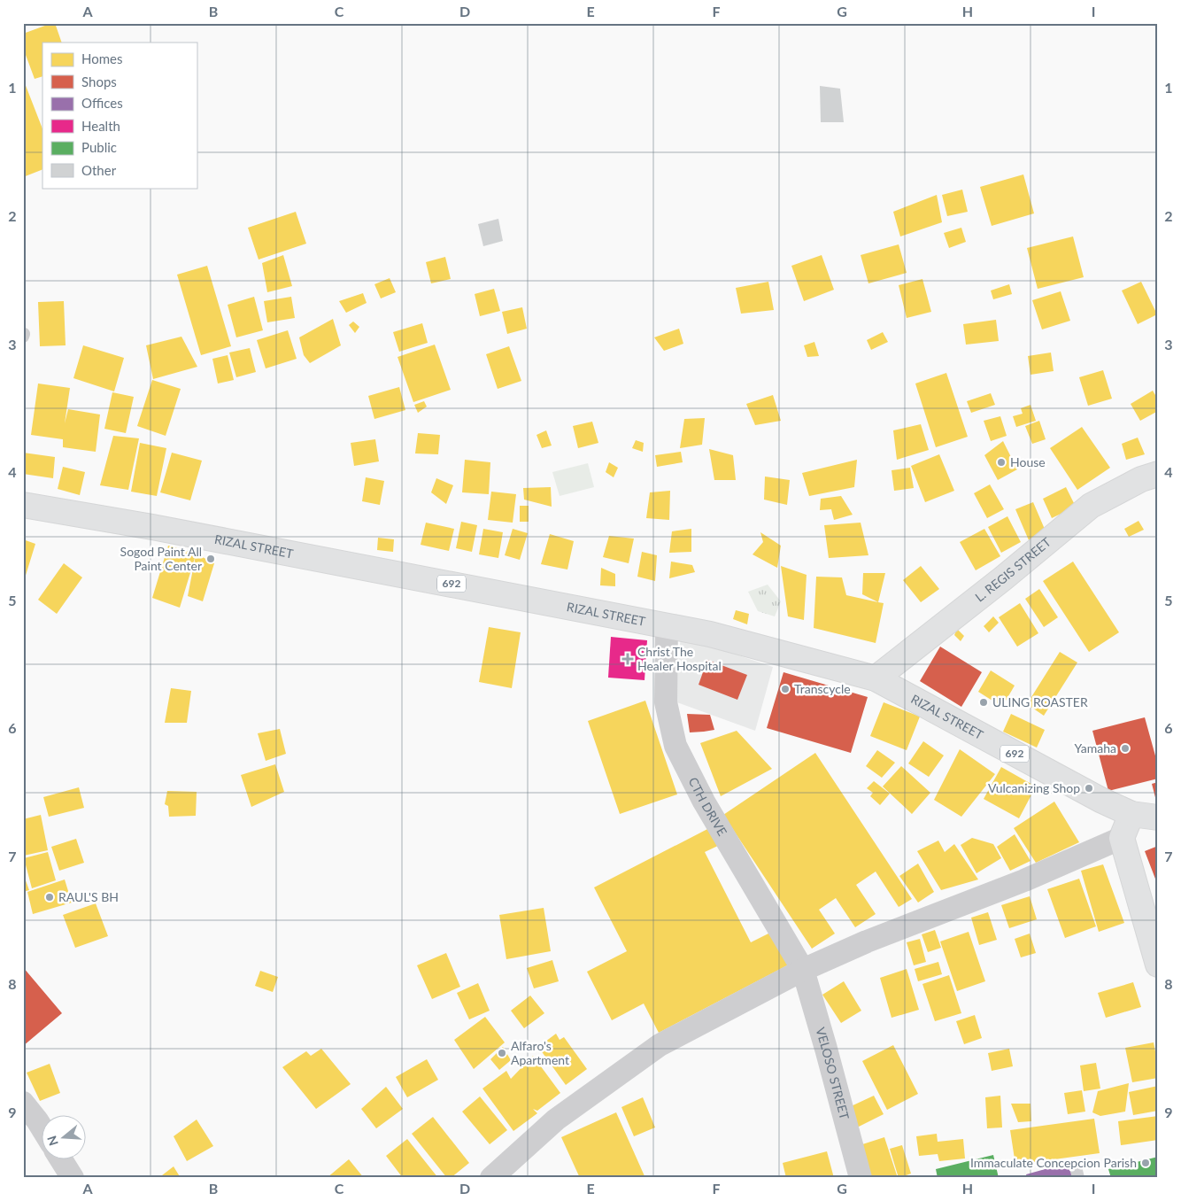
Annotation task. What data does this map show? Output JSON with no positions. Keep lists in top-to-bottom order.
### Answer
{
  "streets": {
    "main road": ["RIZAL STREET", "L. REGIS STREET", "692"],
    "street": ["CTH DRIVE", "VELOSO STREET"]
  },
  "crossings": [
    ["RIZAL STREET", "L. REGIS STREET"],
    ["RIZAL STREET", "CTH DRIVE"],
    ["CTH DRIVE", "VELOSO STREET"]
  ],
  "places": {
    "other": [
      "House",
      "Sogod Paint All Paint Center",
      "Transcycle",
      "ULING ROASTER",
      "Yamaha",
      "Vulcanizing Shop",
      "RAUL'S BH",
      "Alfaro's Apartment",
      "Immaculate Concepcion Parish"
    ],
    "health": ["Christ The Healer Hospital"]
  },
  "legend": [
    "Homes",
    "Shops",
    "Offices",
    "Health",
    "Public",
    "Other"
  ],
  "north": "left",
  "grid": {
    "columns": [
      "A",
      "B",
      "C",
      "D",
      "E",
      "F",
      "G",
      "H",
      "I"
    ],
    "rows": [
      "1",
      "2",
      "3",
      "4",
      "5",
      "6",
      "7",
      "8",
      "9"
    ]
  }
}
